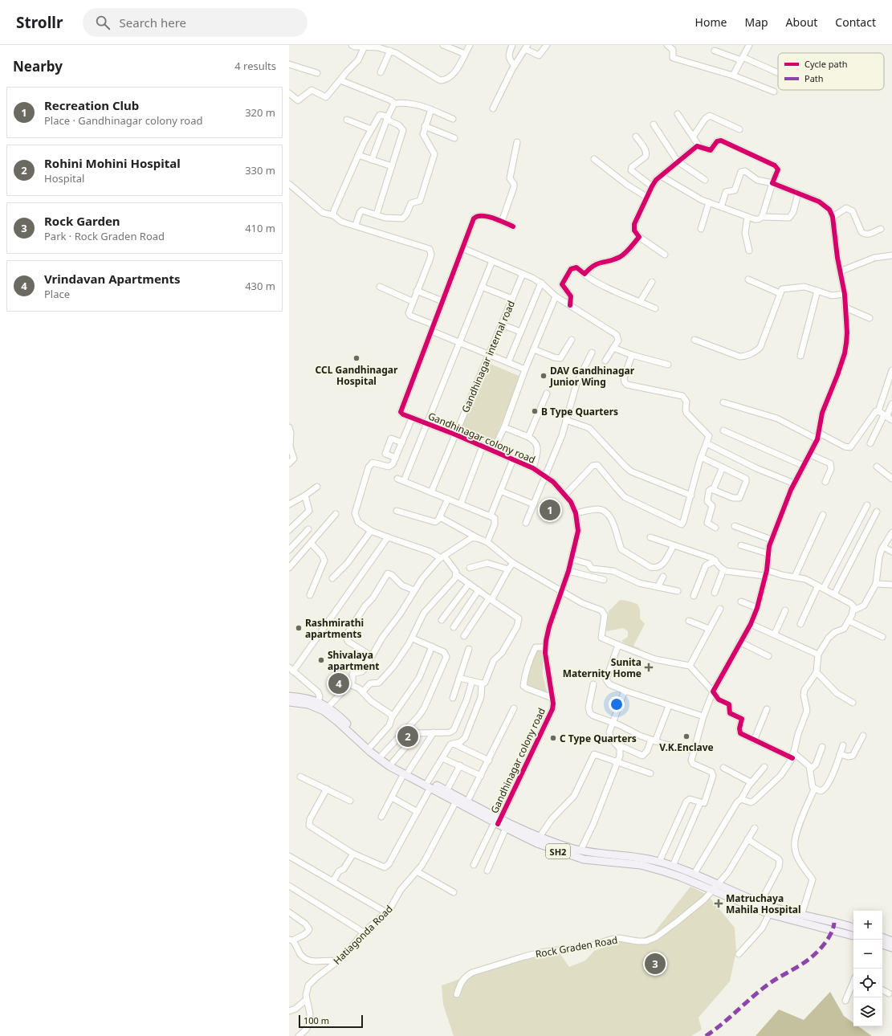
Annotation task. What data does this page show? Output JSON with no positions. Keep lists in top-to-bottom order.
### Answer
{
  "streets": {
    "main road": ["SH2"],
    "street": [
      "Gandhinagar internal road",
      "Gandhinagar colony road",
      "Hatiagonda Road",
      "Rock Graden Road"
    ]
  },
  "crossings": [
    ["Gandhinagar internal road", "Gandhinagar colony road"],
    ["Gandhinagar colony road", "SH2"],
    ["SH2", "Hatiagonda Road"],
    ["SH2", "Rock Graden Road"]
  ],
  "places": {
    "other": [
      "CCL Gandhinagar Hospital",
      "DAV Gandhinagar Junior Wing",
      "B Type Quarters",
      "Rashmirathi apartments",
      "Shivalaya apartment",
      "V.K.Enclave",
      "C Type Quarters"
    ],
    "health": ["Sunita Maternity Home", "Matruchaya Mahila Hospital"]
  },
  "legend": ["Cycle path", "Path"],
  "scale_bar": "100 m",
  "page": {
    "header": "Strollr",
    "search": "Search here",
    "nav": [
      "Home",
      "Map",
      "About",
      "Contact"
    ],
    "heading": ["Nearby", "4 results"],
    "list": [
      {
        "mark": "1",
        "name": "Recreation Club",
        "note": "Place · Gandhinagar colony road",
        "value": "320 m"
      },
      {
        "mark": "2",
        "name": "Rohini Mohini Hospital",
        "note": "Hospital",
        "value": "330 m"
      },
      {
        "mark": "3",
        "name": "Rock Garden",
        "note": "Park · Rock Graden Road",
        "value": "410 m"
      },
      {
        "mark": "4",
        "name": "Vrindavan Apartments",
        "note": "Place",
        "value": "430 m"
      }
    ],
    "pins": [
      "1",
      "4",
      "2",
      "3"
    ],
    "map_buttons": ["+", "−"],
    "scale": "100 m"
  }
}
